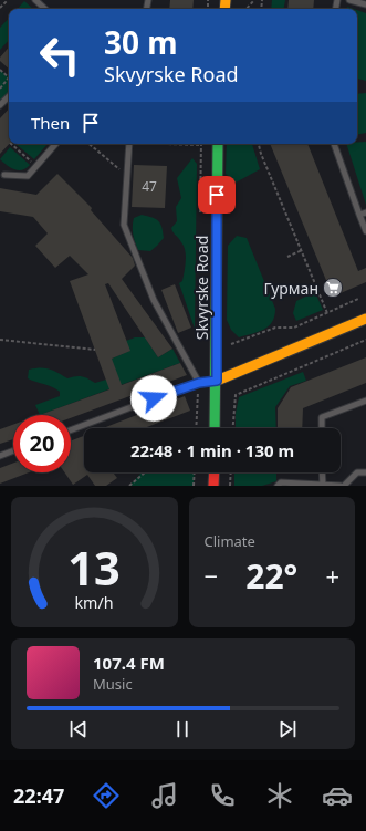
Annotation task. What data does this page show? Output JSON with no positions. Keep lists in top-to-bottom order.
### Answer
{
  "streets": {
    "main road": ["Skvyrske Road"]
  },
  "places": {
    "supermarket": ["Гурман"]
  },
  "house_numbers": ["47"],
  "page": {
    "turn": ["30 m", "Skvyrske Road"],
    "then": "Then",
    "limit": "20",
    "trip": "22:48 · 1 min · 130 m",
    "tile": "Climate",
    "heat": ["−", "22°", "+"],
    "song": ["107.4 FM", "Music"],
    "tabs": "22:47",
    "gauge": ["13", "km/h"]
  }
}
